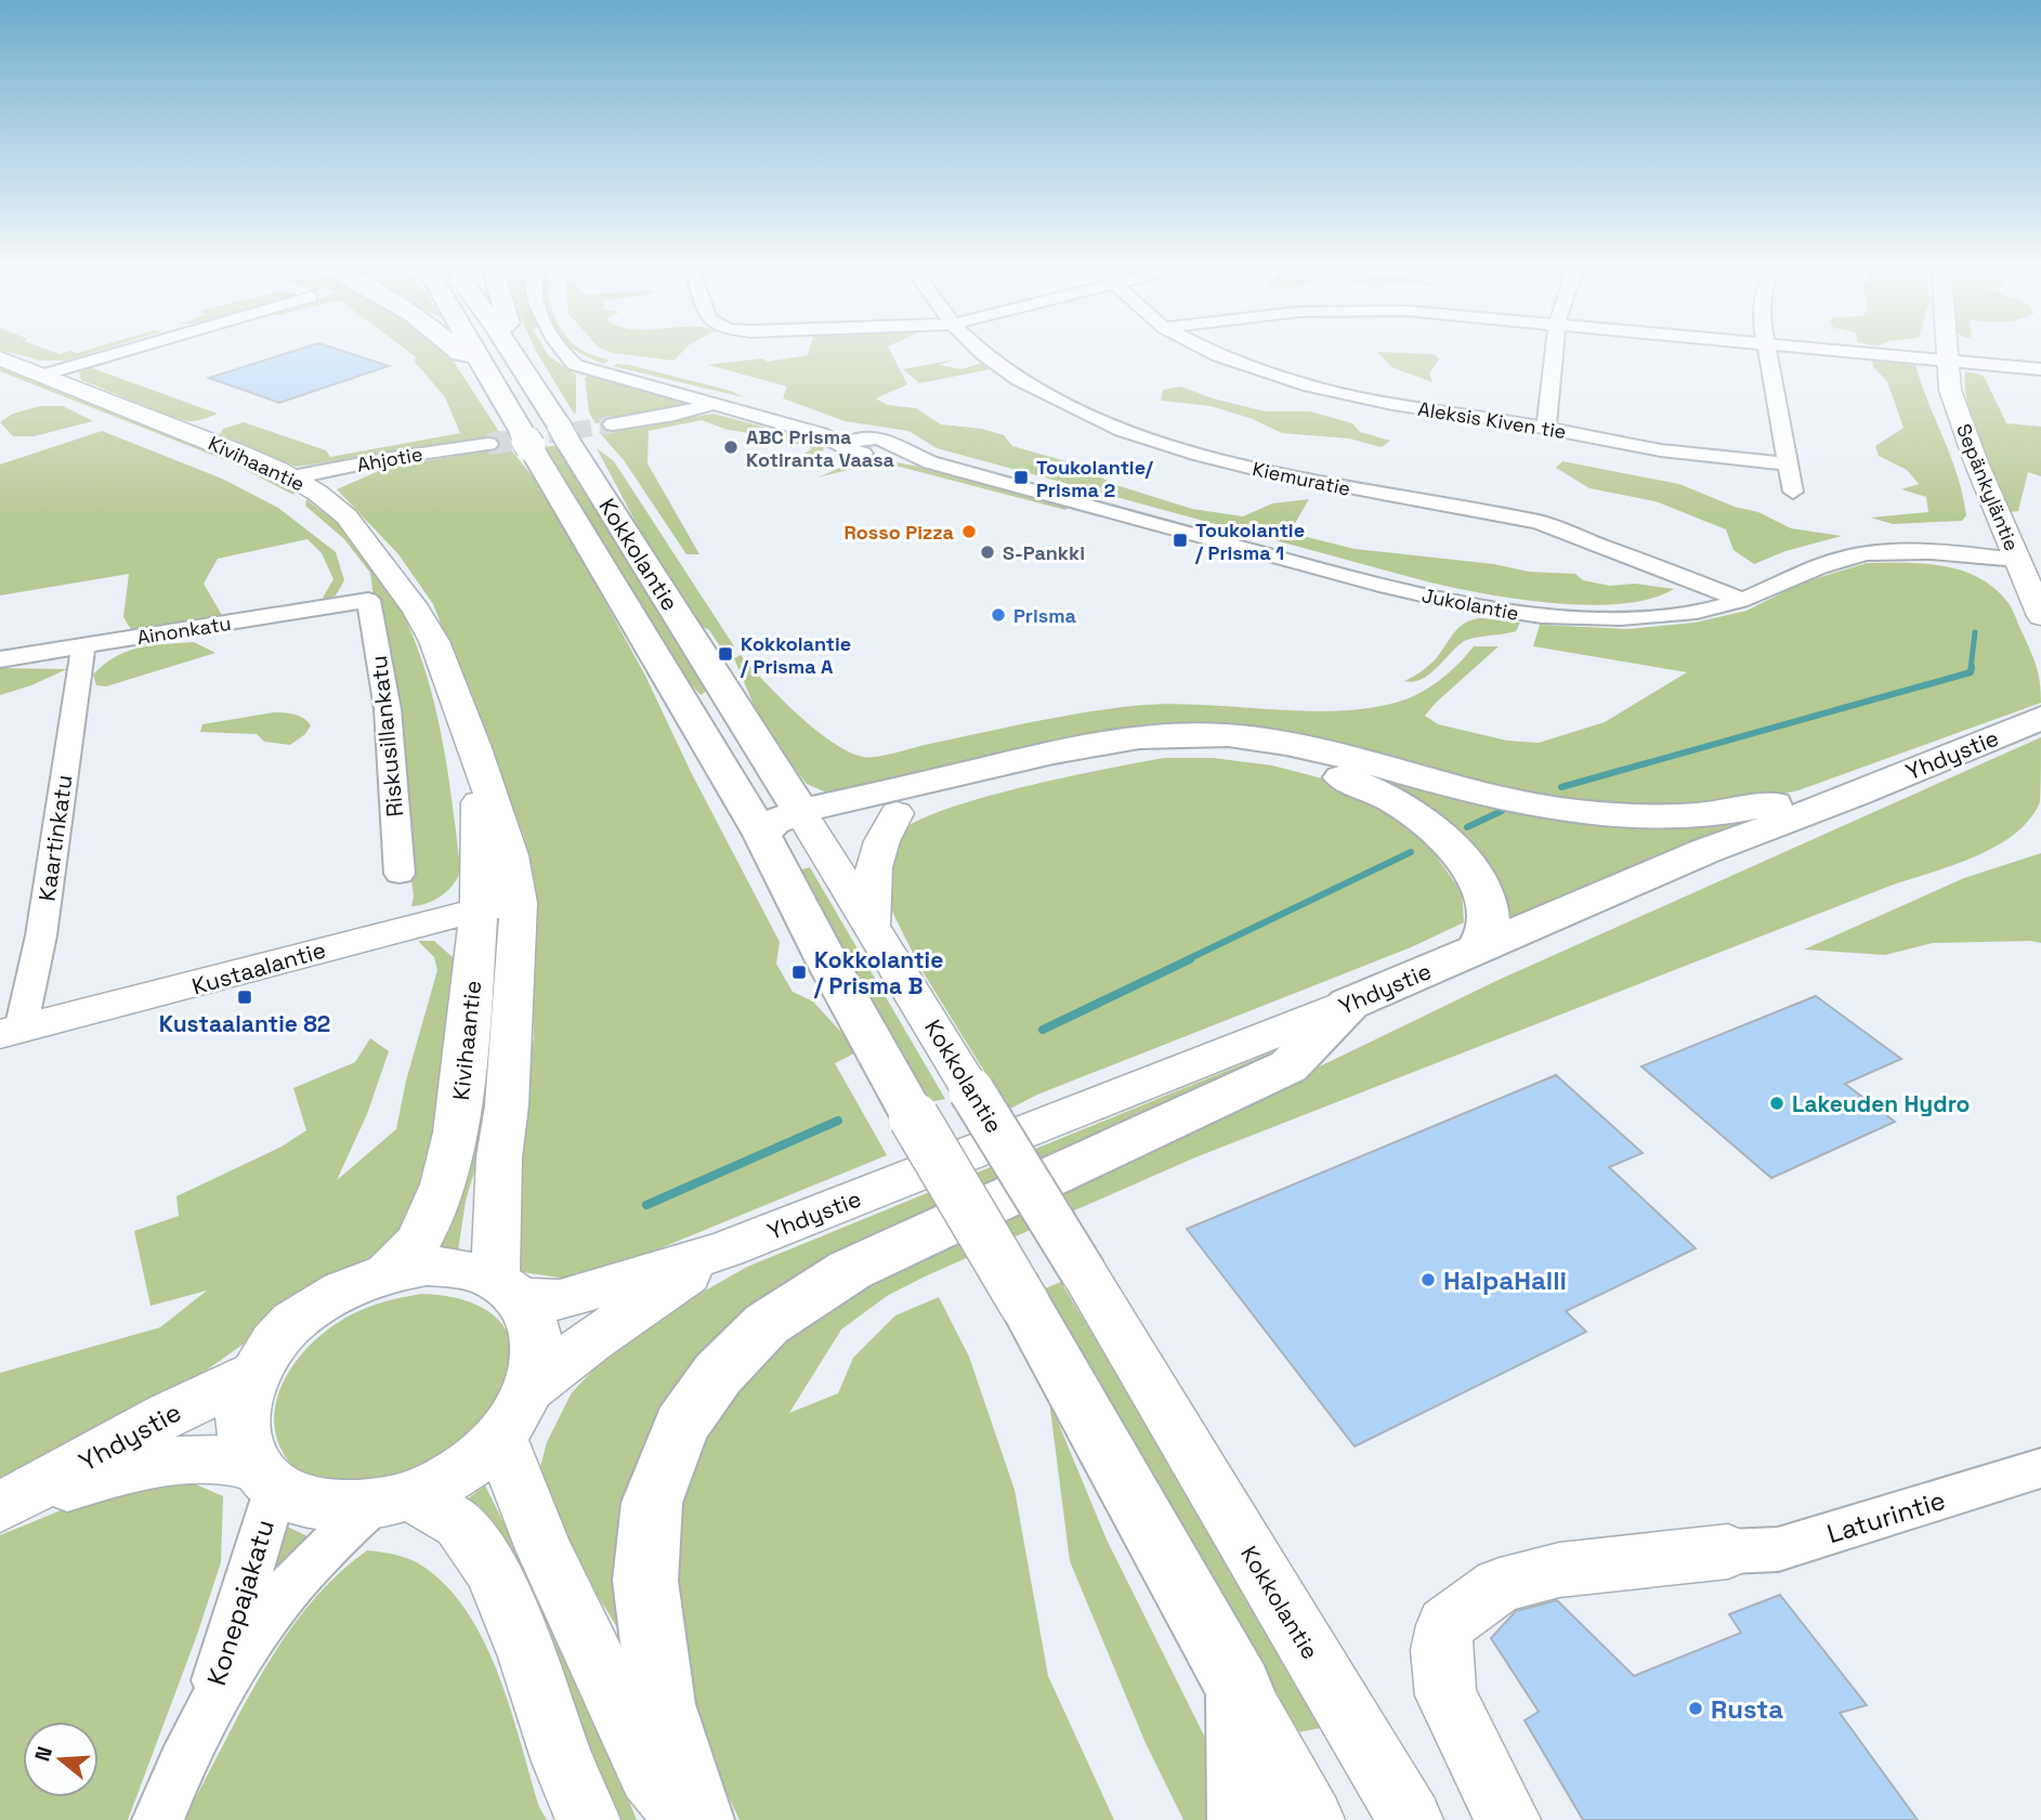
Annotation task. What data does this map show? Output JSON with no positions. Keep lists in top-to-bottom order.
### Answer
{
  "streets": {
    "highway": ["Kokkolantie", "Yhdystie"],
    "main road": ["Kivihaantie", "Sepänkyläntie", "Kustaalantie"],
    "street": [
      "Aleksis Kiven tie",
      "Ahjotie",
      "Kiemuratie",
      "Jukolantie",
      "Ainonkatu",
      "Riskusillankatu",
      "Kaartinkatu",
      "Laturintie",
      "Konepajakatu"
    ]
  },
  "crossings": [
    ["Ahjotie", "Kivihaantie"],
    ["Kivihaantie", "Yhdystie"],
    ["Kivihaantie", "Kustaalantie"],
    ["Kivihaantie", "Konepajakatu"],
    ["Kiemuratie", "Jukolantie"],
    ["Sepänkyläntie", "Jukolantie"],
    ["Ainonkatu", "Riskusillankatu"],
    ["Ainonkatu", "Kaartinkatu"],
    ["Yhdystie", "Konepajakatu"],
    ["Kaartinkatu", "Kustaalantie"]
  ],
  "places": {
    "other": [
      "ABC Prisma Kotiranta Vaasa",
      "Rosso Pizza",
      "S-Pankki",
      "Prisma",
      "Lakeuden Hydro",
      "HalpaHalli",
      "Rusta"
    ],
    "transit": [
      "Toukolantie/ Prisma 2",
      "Toukolantie / Prisma 1",
      "Kokkolantie / Prisma A",
      "Kokkolantie / Prisma B",
      "Kustaalantie 82"
    ]
  },
  "north": "left"
}
